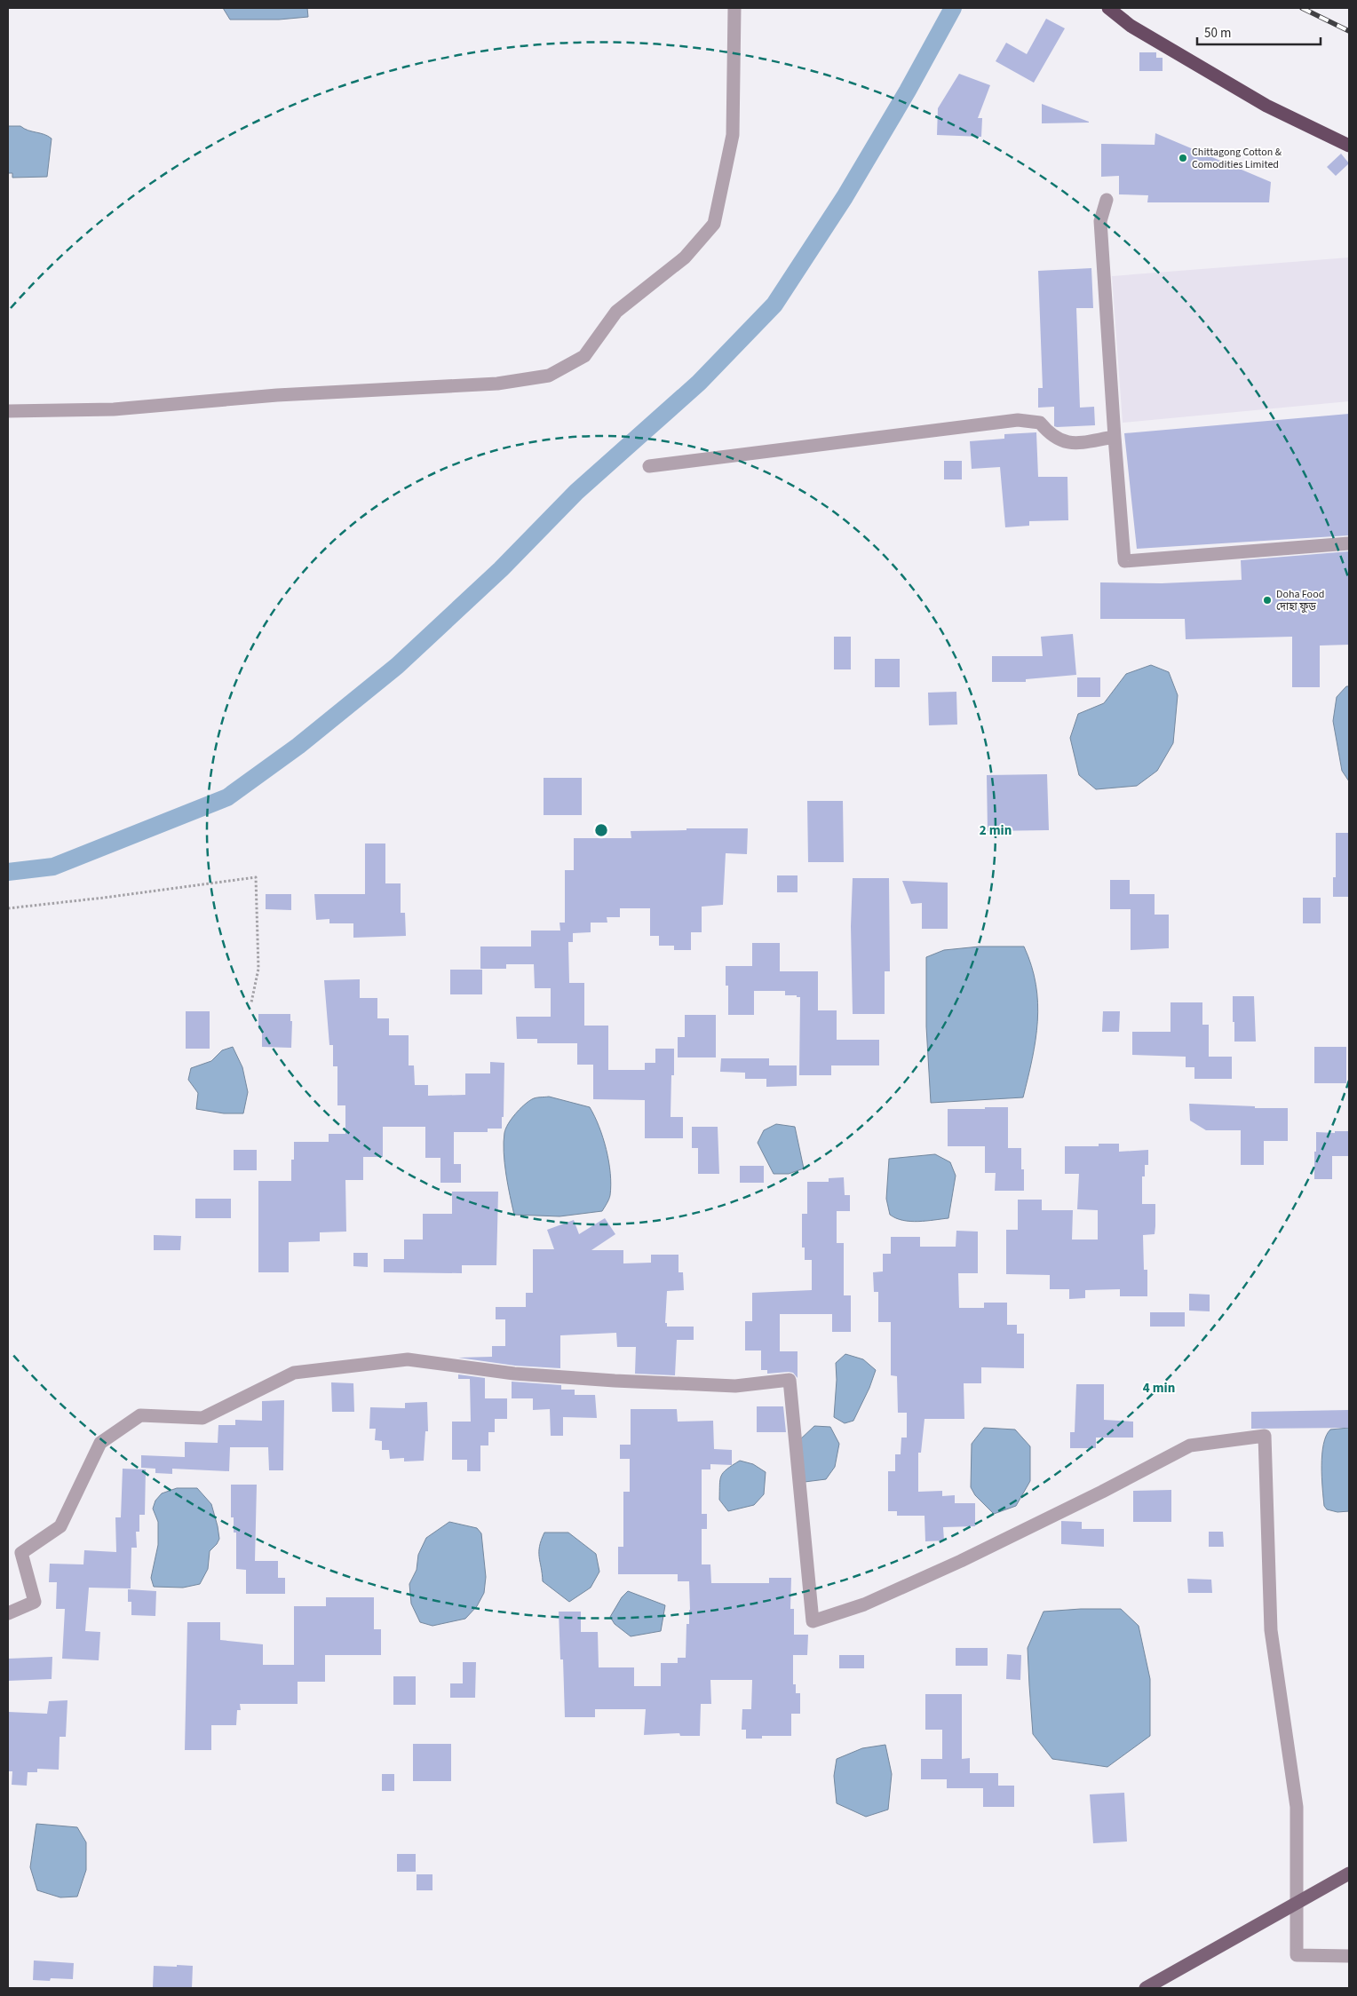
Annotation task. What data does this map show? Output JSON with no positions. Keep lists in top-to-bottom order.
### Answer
{
  "places": ["Chittagong Cotton & Comodities Limited", "Doha Food দোহা ফুড"],
  "scale_bar": "50 m",
  "rings": ["2 min", "4 min"]
}
